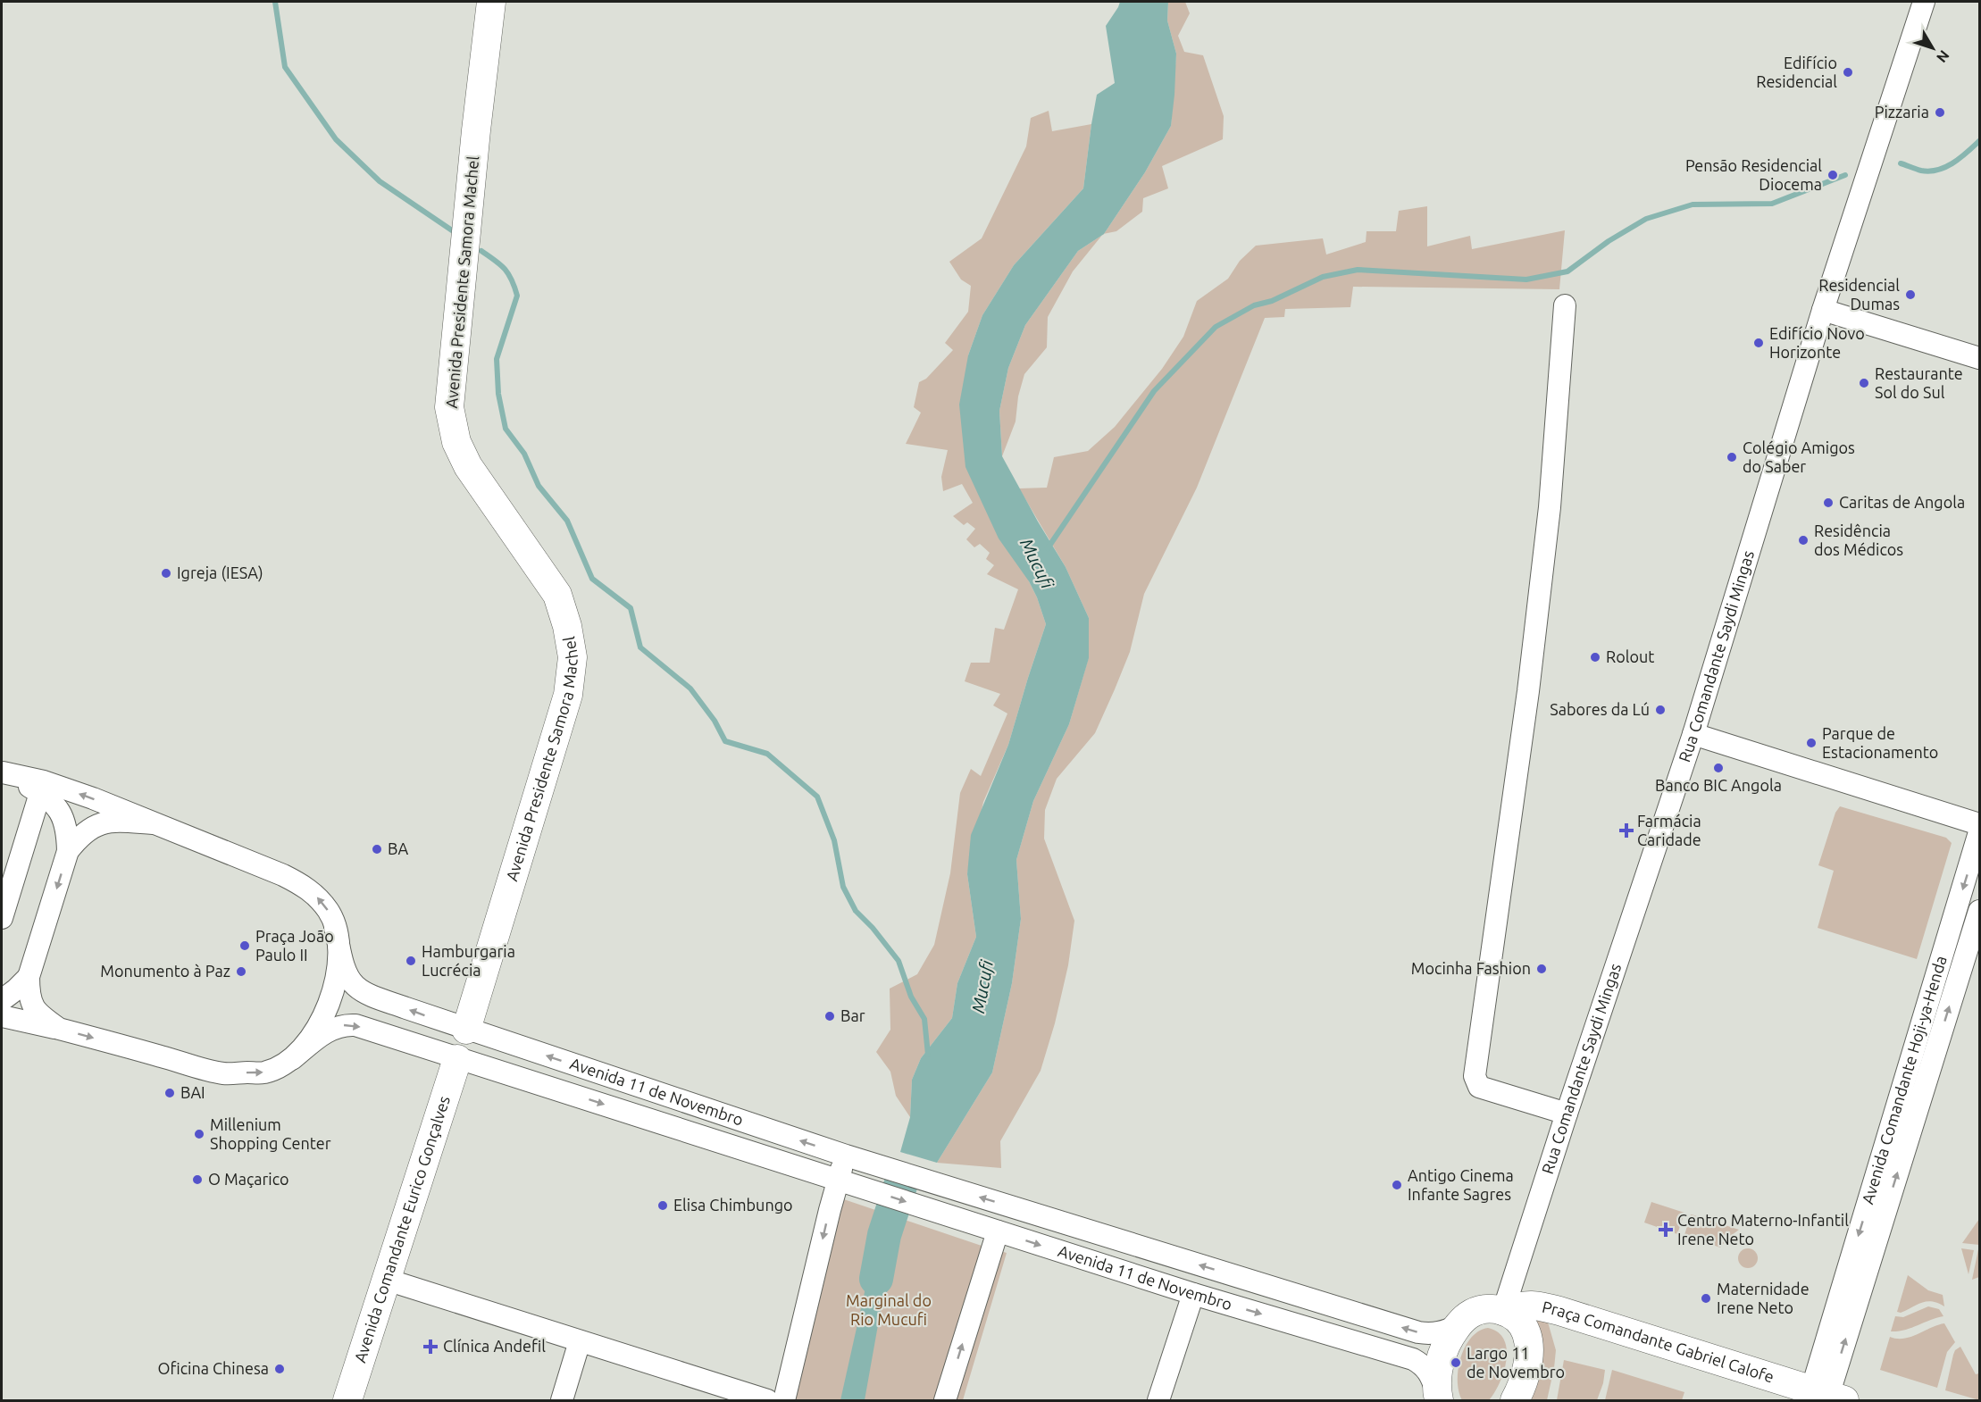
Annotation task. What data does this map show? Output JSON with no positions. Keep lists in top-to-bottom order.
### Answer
{
  "streets": {
    "main road": ["Avenida Presidente Samora Machel", "Avenida Comandante Eurico Gonçalves", "Praça Comandante Gabriel Calofe"],
    "street": ["Rua Comandante Saydi Mingas", "Avenida Comandante Hoji-ya-Henda", "Avenida 11 de Novembro"]
  },
  "crossings": [
    ["Avenida Presidente Samora Machel", "Avenida 11 de Novembro"],
    ["Rua Comandante Saydi Mingas", "Praça Comandante Gabriel Calofe"],
    ["Avenida Comandante Hoji-ya-Henda", "Praça Comandante Gabriel Calofe"],
    ["Avenida 11 de Novembro", "Avenida Comandante Eurico Gonçalves"],
    ["Avenida 11 de Novembro", "Praça Comandante Gabriel Calofe"]
  ],
  "water": ["Mucufi"],
  "parks": ["Marginal do Rio Mucufi"],
  "places": {
    "other": [
      "Edifício Residencial",
      "Pizzaria",
      "Pensão Residencial Diocema",
      "Residencial Dumas",
      "Edifício Novo Horizonte",
      "Restaurante Sol do Sul",
      "Colégio Amigos do Saber",
      "Caritas de Angola",
      "Residência dos Médicos",
      "Igreja (IESA)",
      "Rolout",
      "Sabores da Lú",
      "Parque de Estacionamento",
      "Banco BIC Angola",
      "BA",
      "Praça João Paulo II",
      "Hamburgaria Lucrécia",
      "Mocinha Fashion",
      "Monumento à Paz",
      "Bar",
      "BAI",
      "Millenium Shopping Center",
      "O Maçarico",
      "Antigo Cinema Infante Sagres",
      "Elisa Chimbungo",
      "Maternidade Irene Neto",
      "Largo 11 de Novembro",
      "Oficina Chinesa"
    ],
    "health": ["Farmácia Caridade", "Centro Materno-Infantil Irene Neto", "Clínica Andefil"]
  },
  "north": "bottom right"
}
